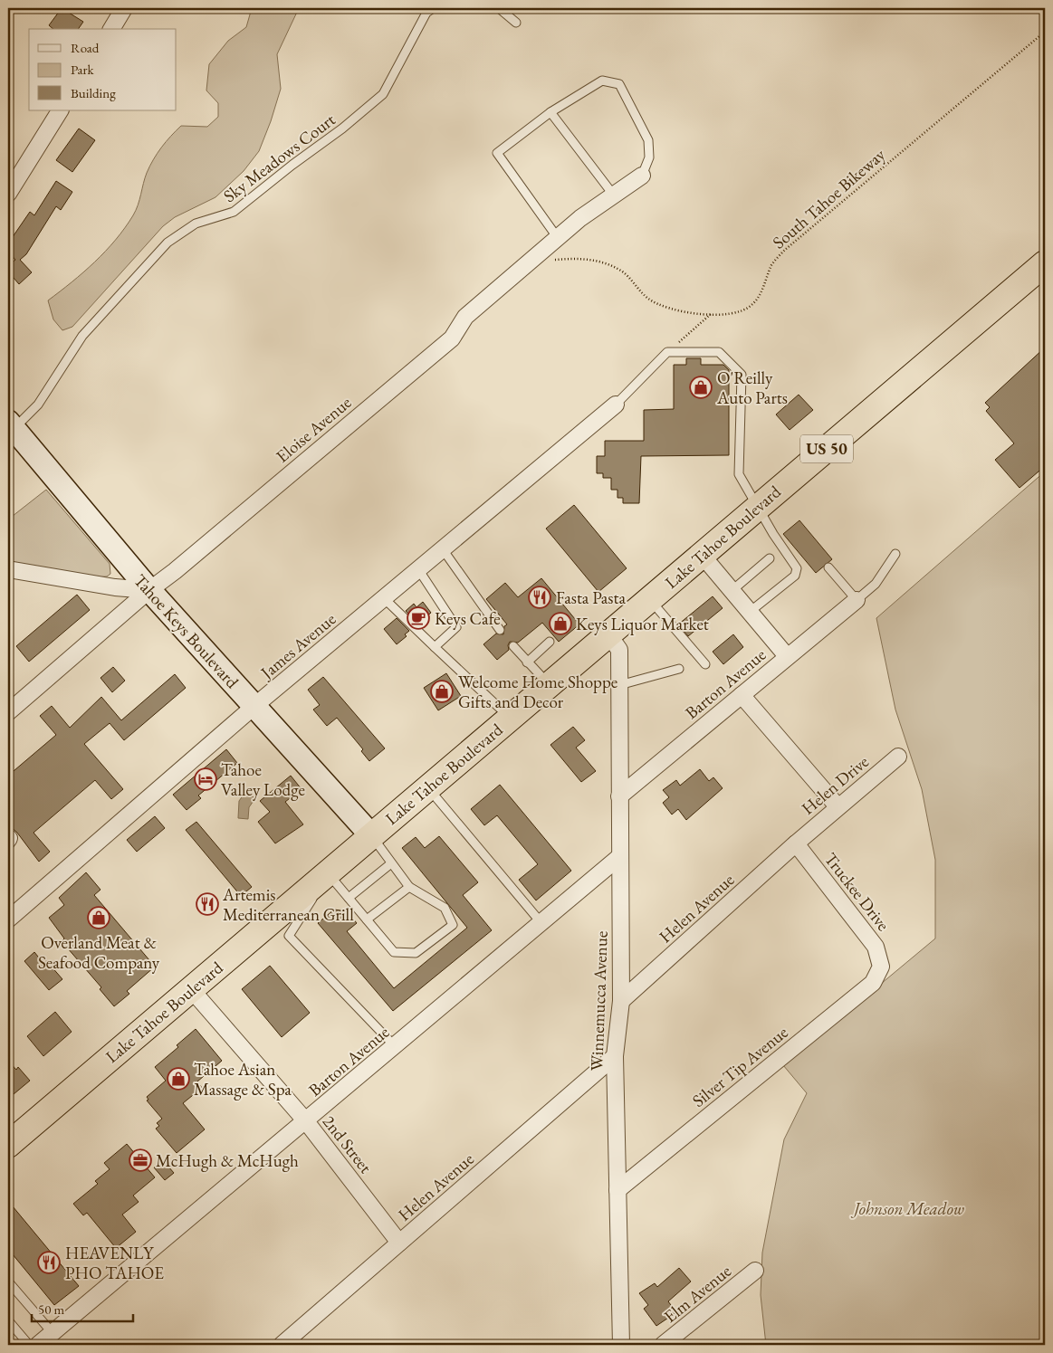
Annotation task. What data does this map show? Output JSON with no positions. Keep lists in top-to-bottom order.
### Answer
{
  "streets": {
    "highway": ["US 50", "Lake Tahoe Boulevard"],
    "street": [
      "Eloise Avenue",
      "Tahoe Keys Boulevard",
      "James Avenue",
      "Barton Avenue",
      "Helen Drive",
      "Truckee Drive",
      "Helen Avenue",
      "Winnemucca Avenue",
      "Silver Tip Avenue",
      "2nd Street",
      "Elm Avenue"
    ],
    "lane": ["Sky Meadows Court"],
    "path": ["South Tahoe Bikeway"]
  },
  "crossings": [
    ["Sky Meadows Court", "Tahoe Keys Boulevard"],
    ["Eloise Avenue", "Tahoe Keys Boulevard"],
    ["Lake Tahoe Boulevard", "Tahoe Keys Boulevard"],
    ["Lake Tahoe Boulevard", "Winnemucca Avenue"],
    ["Lake Tahoe Boulevard", "2nd Street"],
    ["Tahoe Keys Boulevard", "James Avenue"],
    ["Barton Avenue", "Winnemucca Avenue"],
    ["Barton Avenue", "2nd Street"],
    ["Helen Drive", "Truckee Drive"],
    ["Helen Drive", "Helen Avenue"],
    ["Truckee Drive", "Helen Avenue"],
    ["Truckee Drive", "Silver Tip Avenue"],
    ["Helen Avenue", "Winnemucca Avenue"],
    ["Helen Avenue", "2nd Street"],
    ["Winnemucca Avenue", "Silver Tip Avenue"]
  ],
  "parks": ["Johnson Meadow"],
  "places": {
    "shop": [
      "O'Reilly Auto Parts",
      "Keys Liquor Market",
      "Welcome Home Shoppe Gifts and Decor",
      "Overland Meat & Seafood Company",
      "Tahoe Asian Massage & Spa"
    ],
    "restaurant": ["Fasta Pasta", "Artemis Mediterranean Grill", "HEAVENLY PHO TAHOE"],
    "cafe": ["Keys Cafe"],
    "hotel": ["Tahoe Valley Lodge"],
    "office": ["McHugh & McHugh"]
  },
  "legend": ["Road", "Park", "Building"],
  "scale_bar": "50 m"
}
